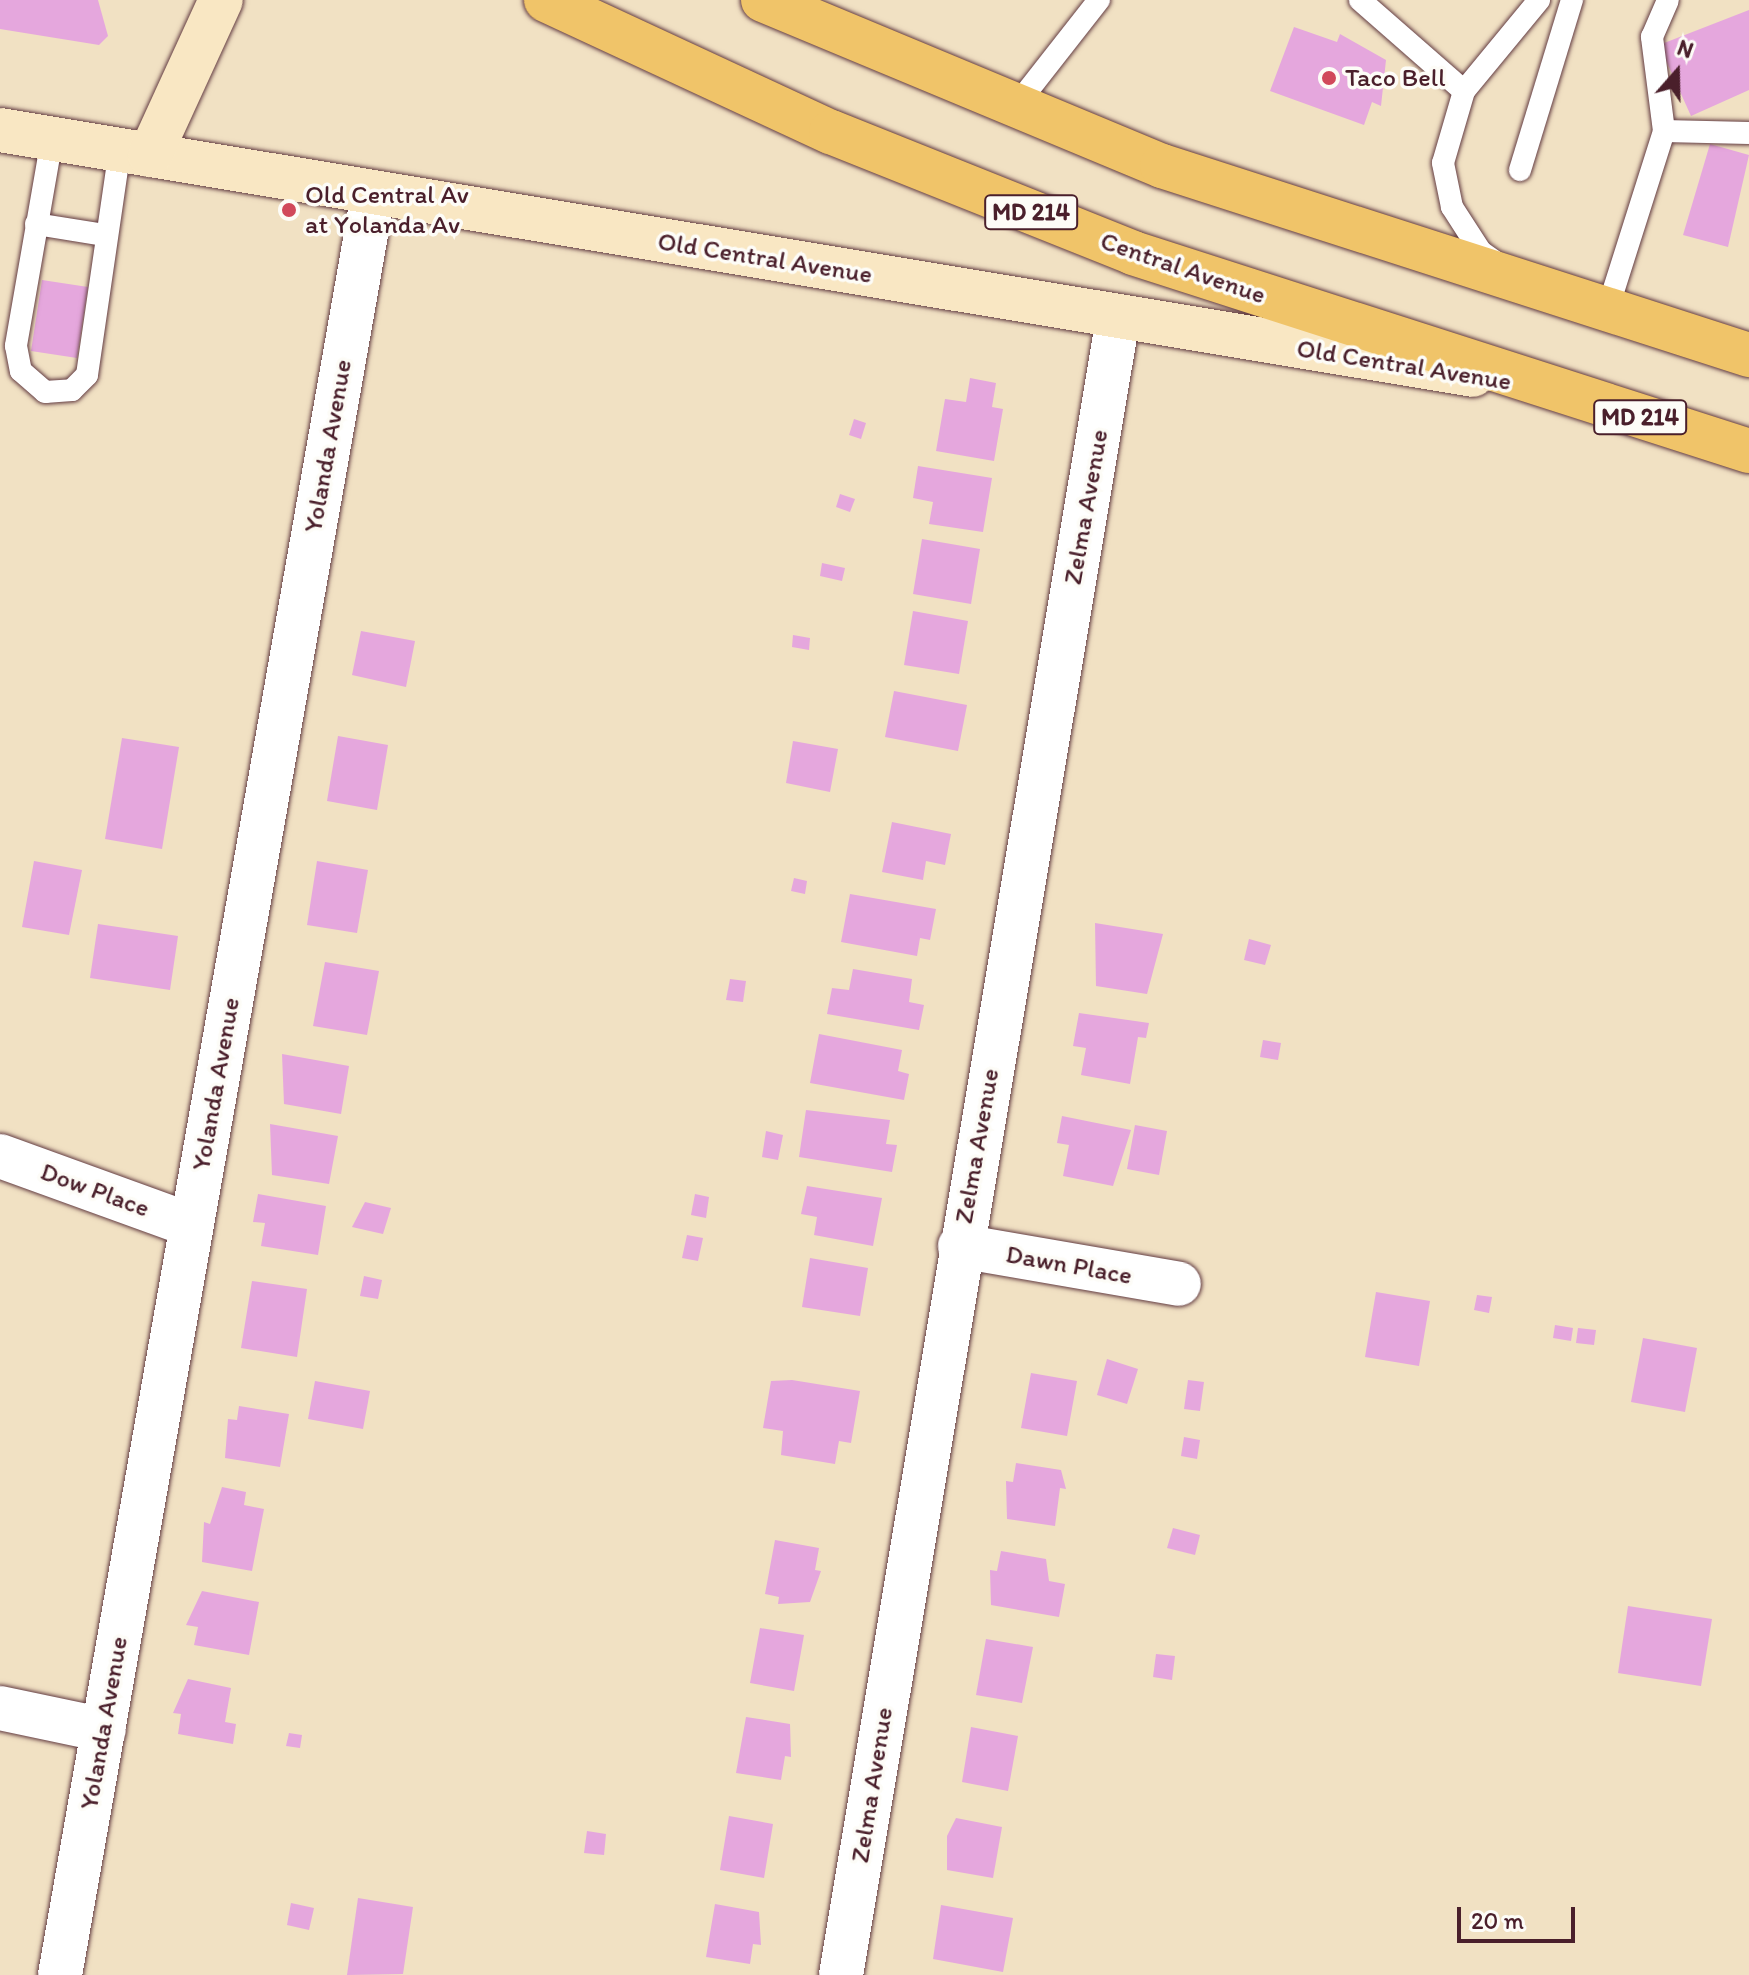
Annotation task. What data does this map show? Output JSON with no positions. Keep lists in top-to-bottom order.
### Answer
{
  "streets": {
    "main road": ["MD 214", "Old Central Avenue", "Central Avenue"],
    "street": [
      "Yolanda Avenue",
      "Zelma Avenue",
      "Dow Place",
      "Dawn Place"
    ]
  },
  "crossings": [
    ["Old Central Avenue", "Central Avenue"],
    ["Old Central Avenue", "Yolanda Avenue"],
    ["Old Central Avenue", "Zelma Avenue"],
    ["Yolanda Avenue", "Dow Place"],
    ["Zelma Avenue", "Dawn Place"]
  ],
  "places": ["Taco Bell", "Old Central Av at Yolanda Av"],
  "scale_bar": "20 m",
  "north": "top"
}
